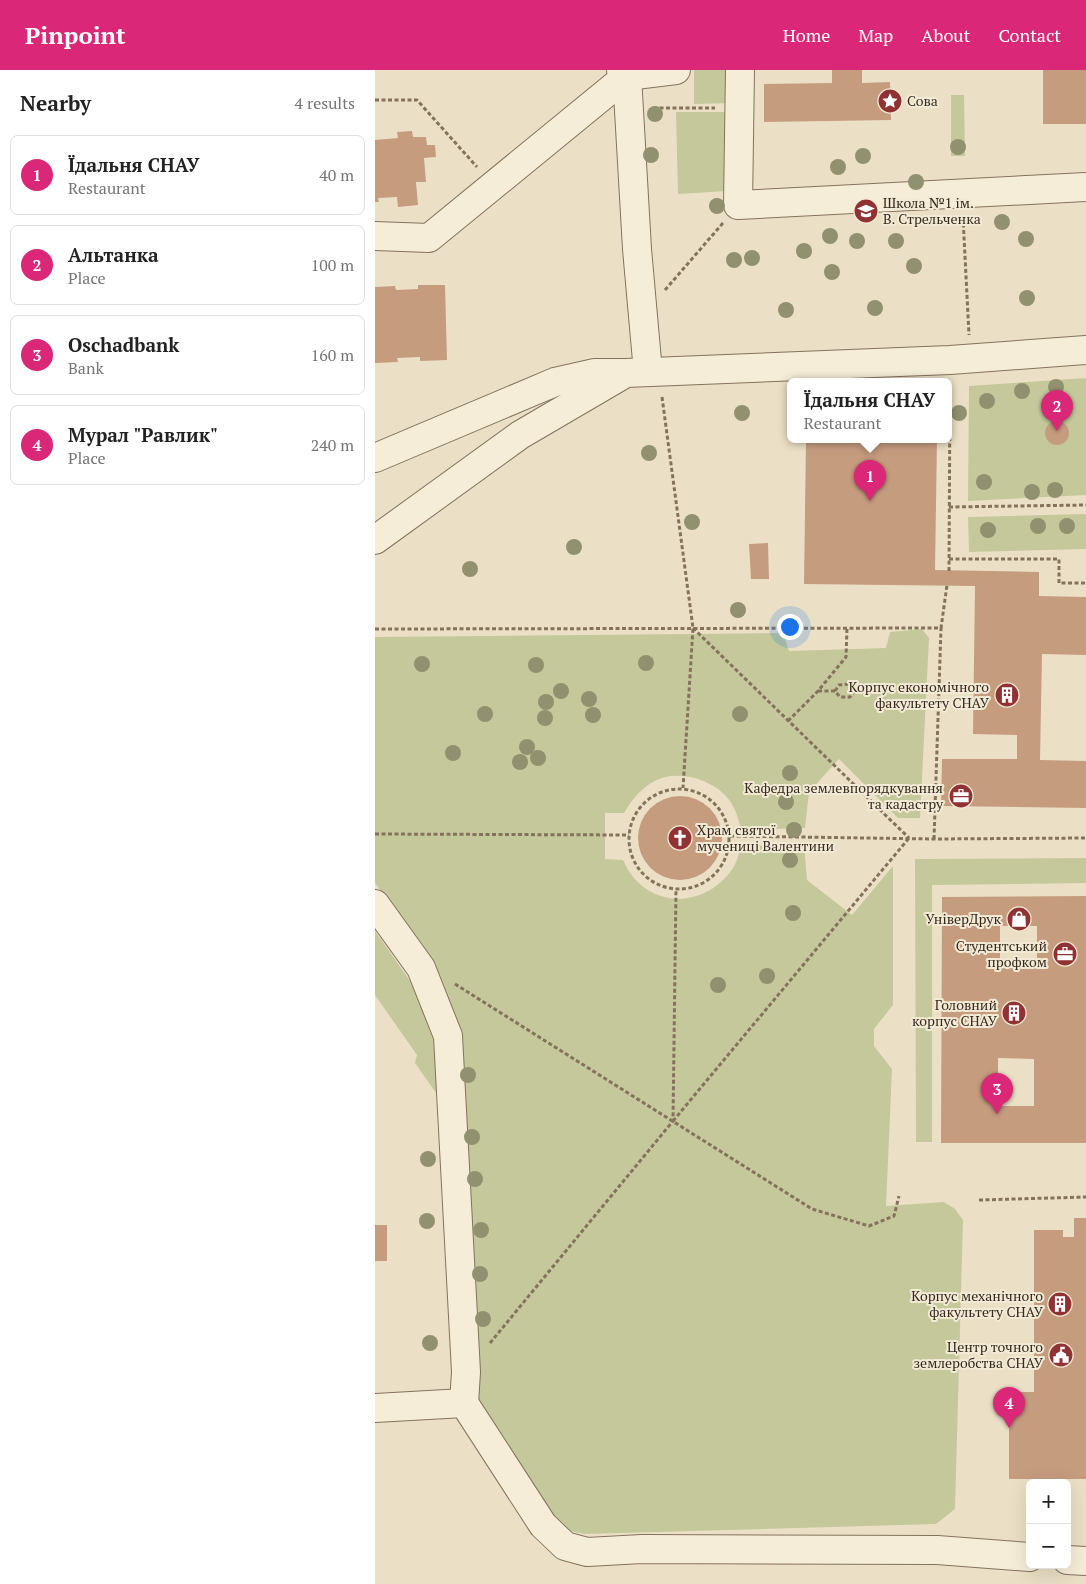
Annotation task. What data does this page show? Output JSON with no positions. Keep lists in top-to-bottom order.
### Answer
{
  "places": {
    "place": ["Сова"],
    "school or university": ["Школа №1 ім. В. Стрельченка"],
    "building": ["Корпус економічного факультету СНАУ", "Головний корпус СНАУ", "Корпус механічного факультету СНАУ"],
    "office": ["Кафедра землевпорядкування та кадастру", "Студентський профком"],
    "church": ["Храм святої мучениці Валентини"],
    "shop": ["УніверДрук"],
    "public building": ["Центр точного землеробства СНАУ"]
  },
  "page": {
    "header": "Pinpoint",
    "nav": [
      "Home",
      "Map",
      "About",
      "Contact"
    ],
    "heading": ["Nearby", "4 results"],
    "list": [
      {
        "mark": "1",
        "name": "Їдальня СНАУ",
        "note": "Restaurant",
        "value": "40 m"
      },
      {
        "mark": "2",
        "name": "Альтанка",
        "note": "Place",
        "value": "100 m"
      },
      {
        "mark": "3",
        "name": "Oschadbank",
        "note": "Bank",
        "value": "160 m"
      },
      {
        "mark": "4",
        "name": "Мурал \"Равлик\"",
        "note": "Place",
        "value": "240 m"
      }
    ],
    "popup": ["Їдальня СНАУ", "Restaurant"],
    "pins": [
      "2",
      "1",
      "3",
      "4"
    ],
    "map_buttons": ["+", "−"]
  }
}
